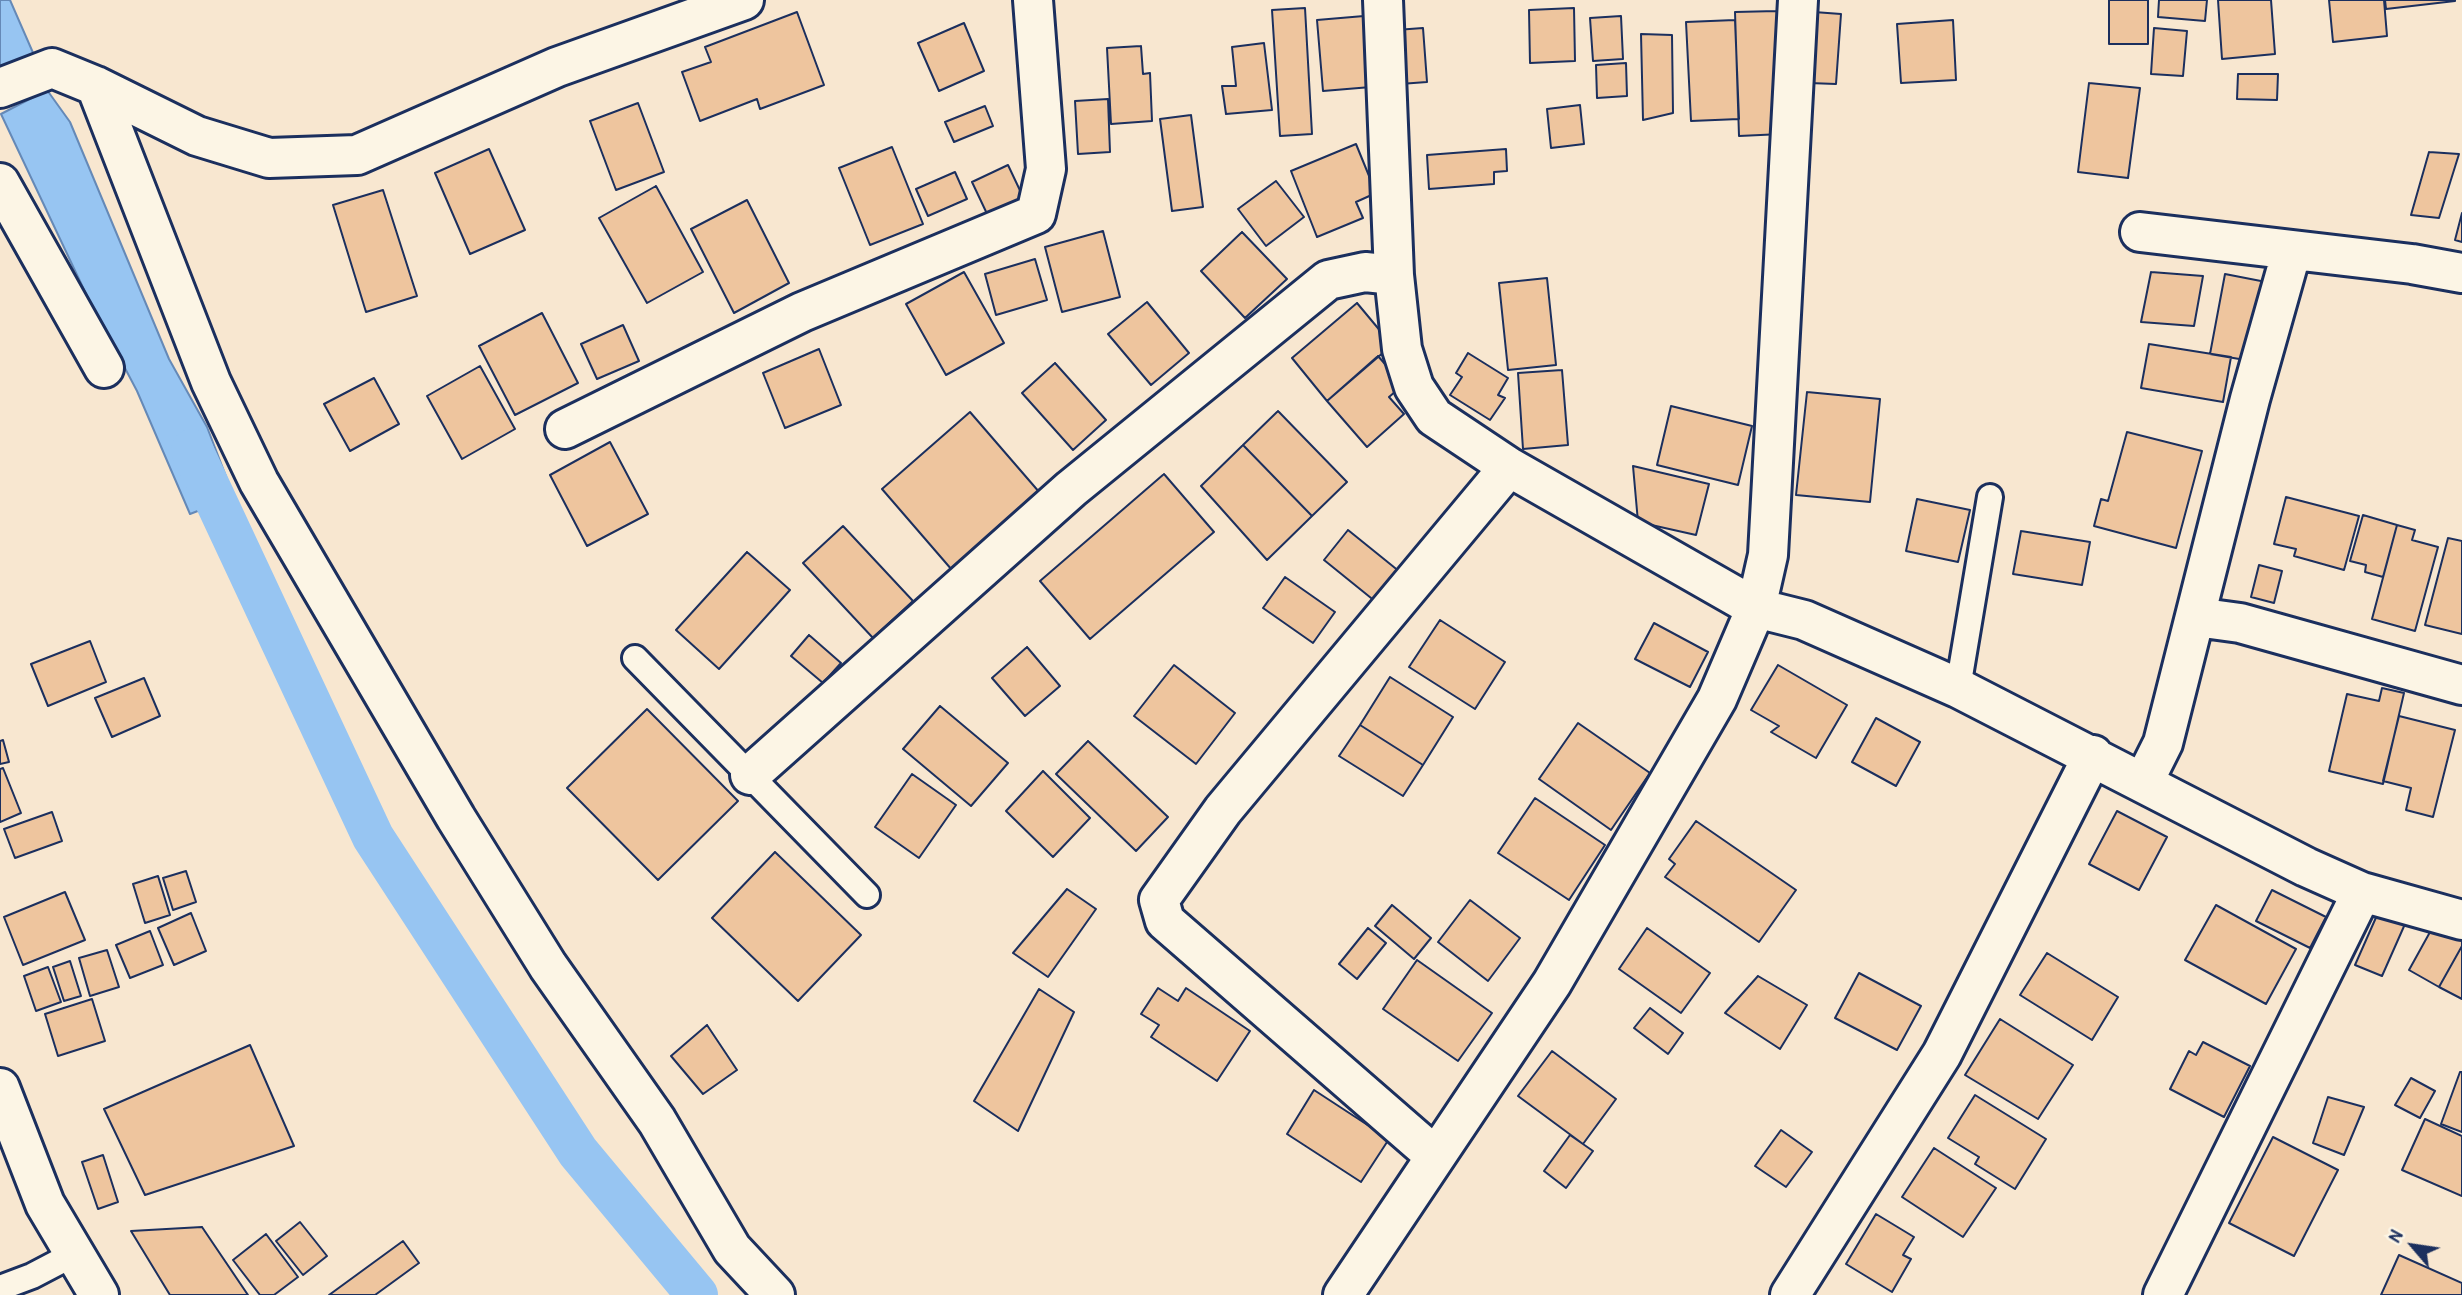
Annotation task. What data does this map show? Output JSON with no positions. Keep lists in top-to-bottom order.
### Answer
{
  "north": "top left"
}
